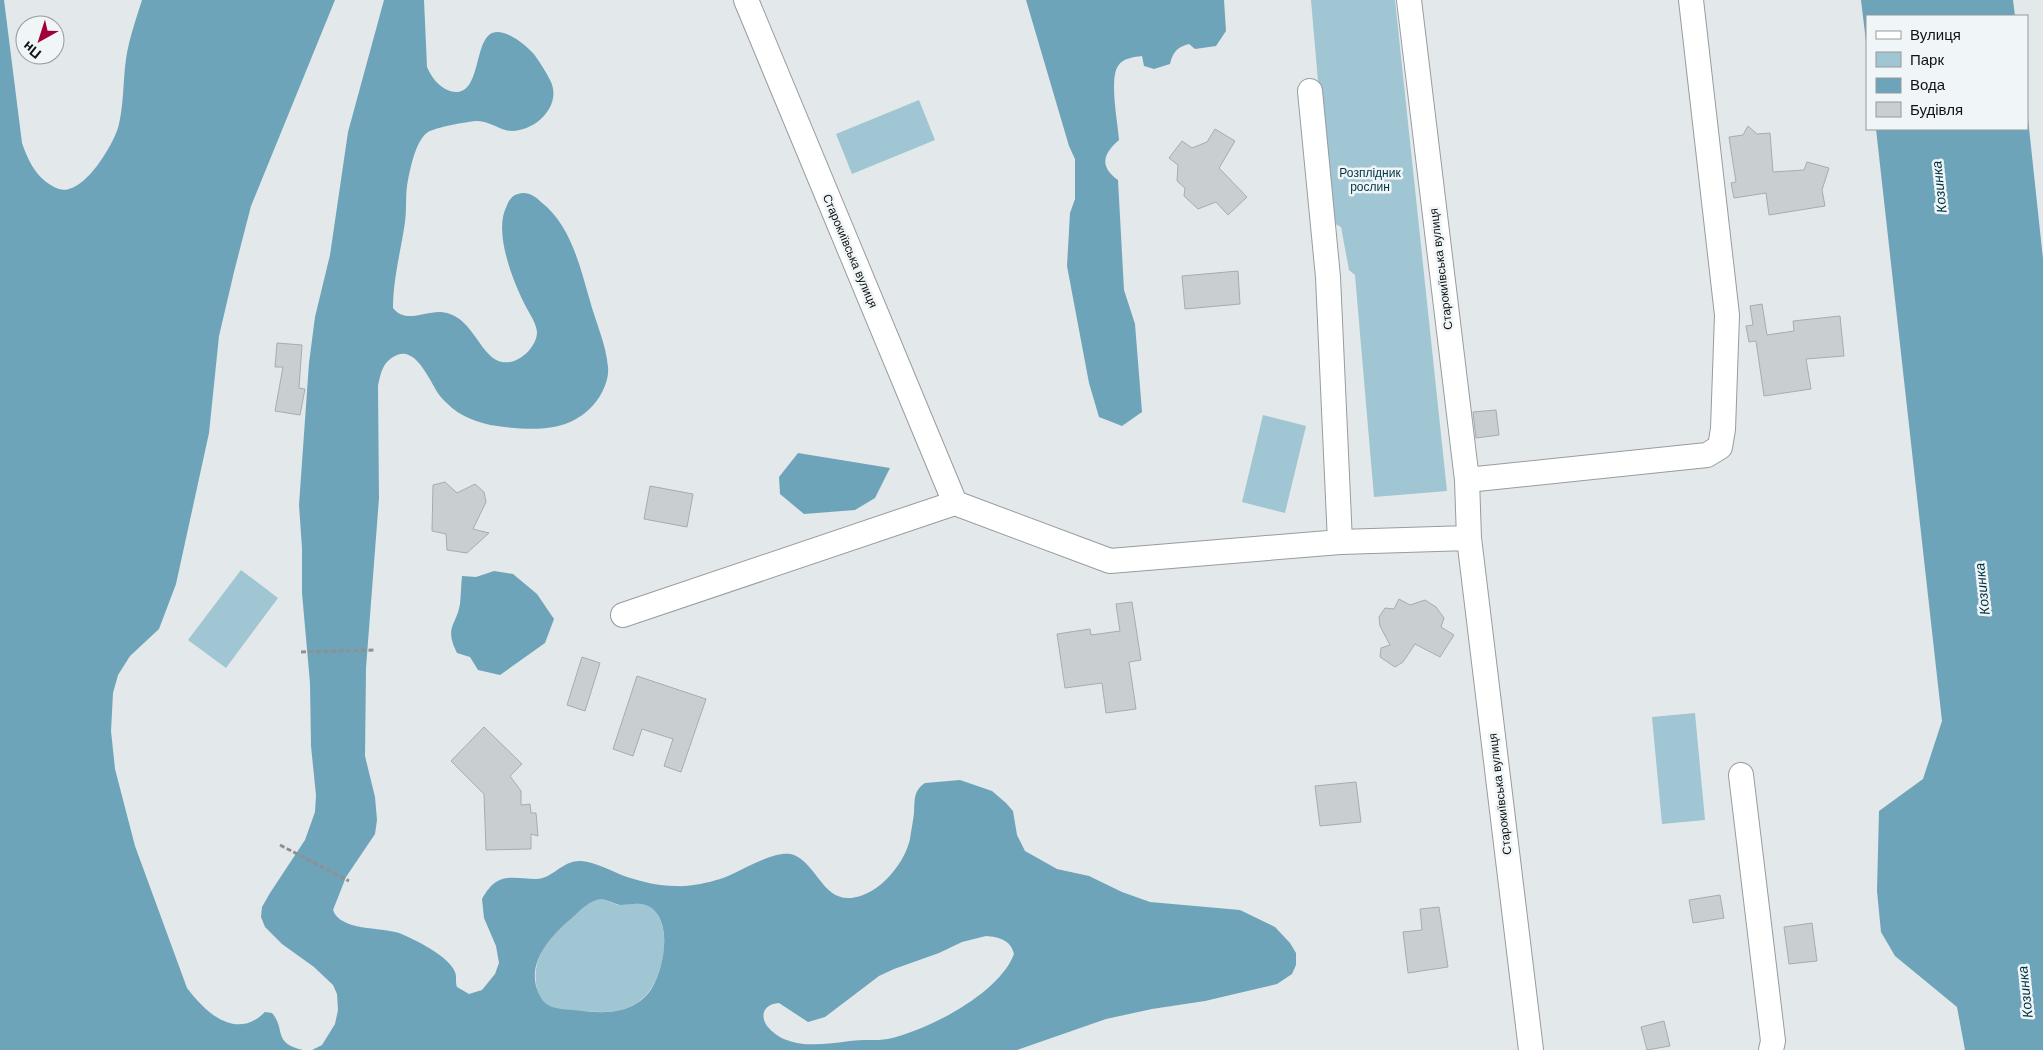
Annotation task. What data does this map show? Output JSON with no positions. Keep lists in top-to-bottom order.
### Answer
{
  "streets": {
    "street": ["Старокиївська вулиця"]
  },
  "water": ["Козинка"],
  "parks": ["Розплідник рослин"],
  "legend": [
    "Вулиця",
    "Парк",
    "Вода",
    "Будівля"
  ],
  "north": "bottom left"
}
